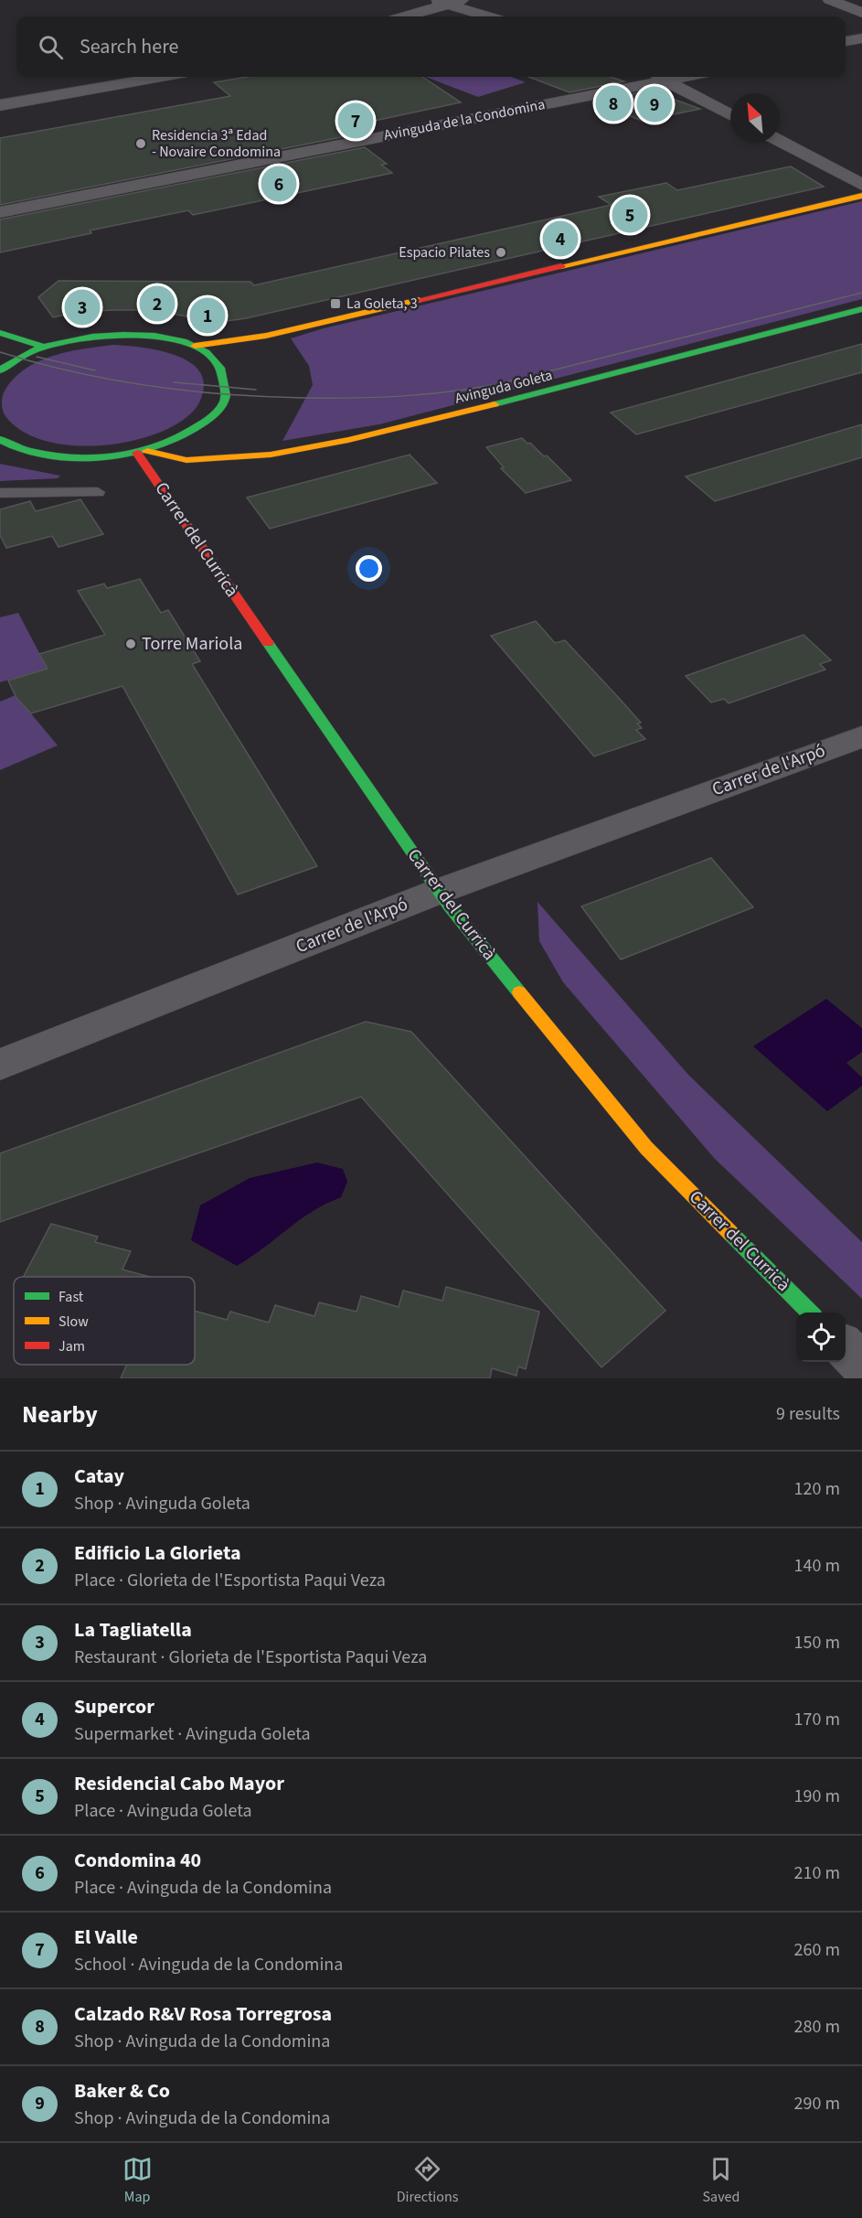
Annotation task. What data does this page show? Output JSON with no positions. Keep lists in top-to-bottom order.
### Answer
{
  "streets": {
    "main road": ["Avinguda Goleta", "Carrer del Curricà"],
    "street": ["Avinguda de la Condomina", "Carrer de l'Arpó"]
  },
  "crossings": [
    ["Avinguda Goleta", "Carrer del Curricà"],
    ["Carrer del Curricà", "Carrer de l'Arpó"]
  ],
  "places": {
    "other": ["Residencia 3ª Edad - Novaire Condomina", "Espacio Pilates", "Torre Mariola"],
    "transit": ["La Goleta, 3"]
  },
  "legend": ["Fast", "Slow", "Jam"],
  "north": "top left",
  "page": {
    "search": "Search here",
    "pins": [
      "8",
      "9",
      "7",
      "6",
      "5",
      "4",
      "2",
      "3",
      "1"
    ],
    "heading": ["Nearby", "9 results"],
    "list": [
      {
        "mark": "1",
        "name": "Catay",
        "note": "Shop · Avinguda Goleta",
        "value": "120 m"
      },
      {
        "mark": "2",
        "name": "Edificio La Glorieta",
        "note": "Place · Glorieta de l'Esportista Paqui Veza",
        "value": "140 m"
      },
      {
        "mark": "3",
        "name": "La Tagliatella",
        "note": "Restaurant · Glorieta de l'Esportista Paqui Veza",
        "value": "150 m"
      },
      {
        "mark": "4",
        "name": "Supercor",
        "note": "Supermarket · Avinguda Goleta",
        "value": "170 m"
      },
      {
        "mark": "5",
        "name": "Residencial Cabo Mayor",
        "note": "Place · Avinguda Goleta",
        "value": "190 m"
      },
      {
        "mark": "6",
        "name": "Condomina 40",
        "note": "Place · Avinguda de la Condomina",
        "value": "210 m"
      },
      {
        "mark": "7",
        "name": "El Valle",
        "note": "School · Avinguda de la Condomina",
        "value": "260 m"
      },
      {
        "mark": "8",
        "name": "Calzado R&V Rosa Torregrosa",
        "note": "Shop · Avinguda de la Condomina",
        "value": "280 m"
      },
      {
        "mark": "9",
        "name": "Baker & Co",
        "note": "Shop · Avinguda de la Condomina",
        "value": "290 m"
      }
    ],
    "nav": ["Map", "Directions", "Saved"]
  }
}
